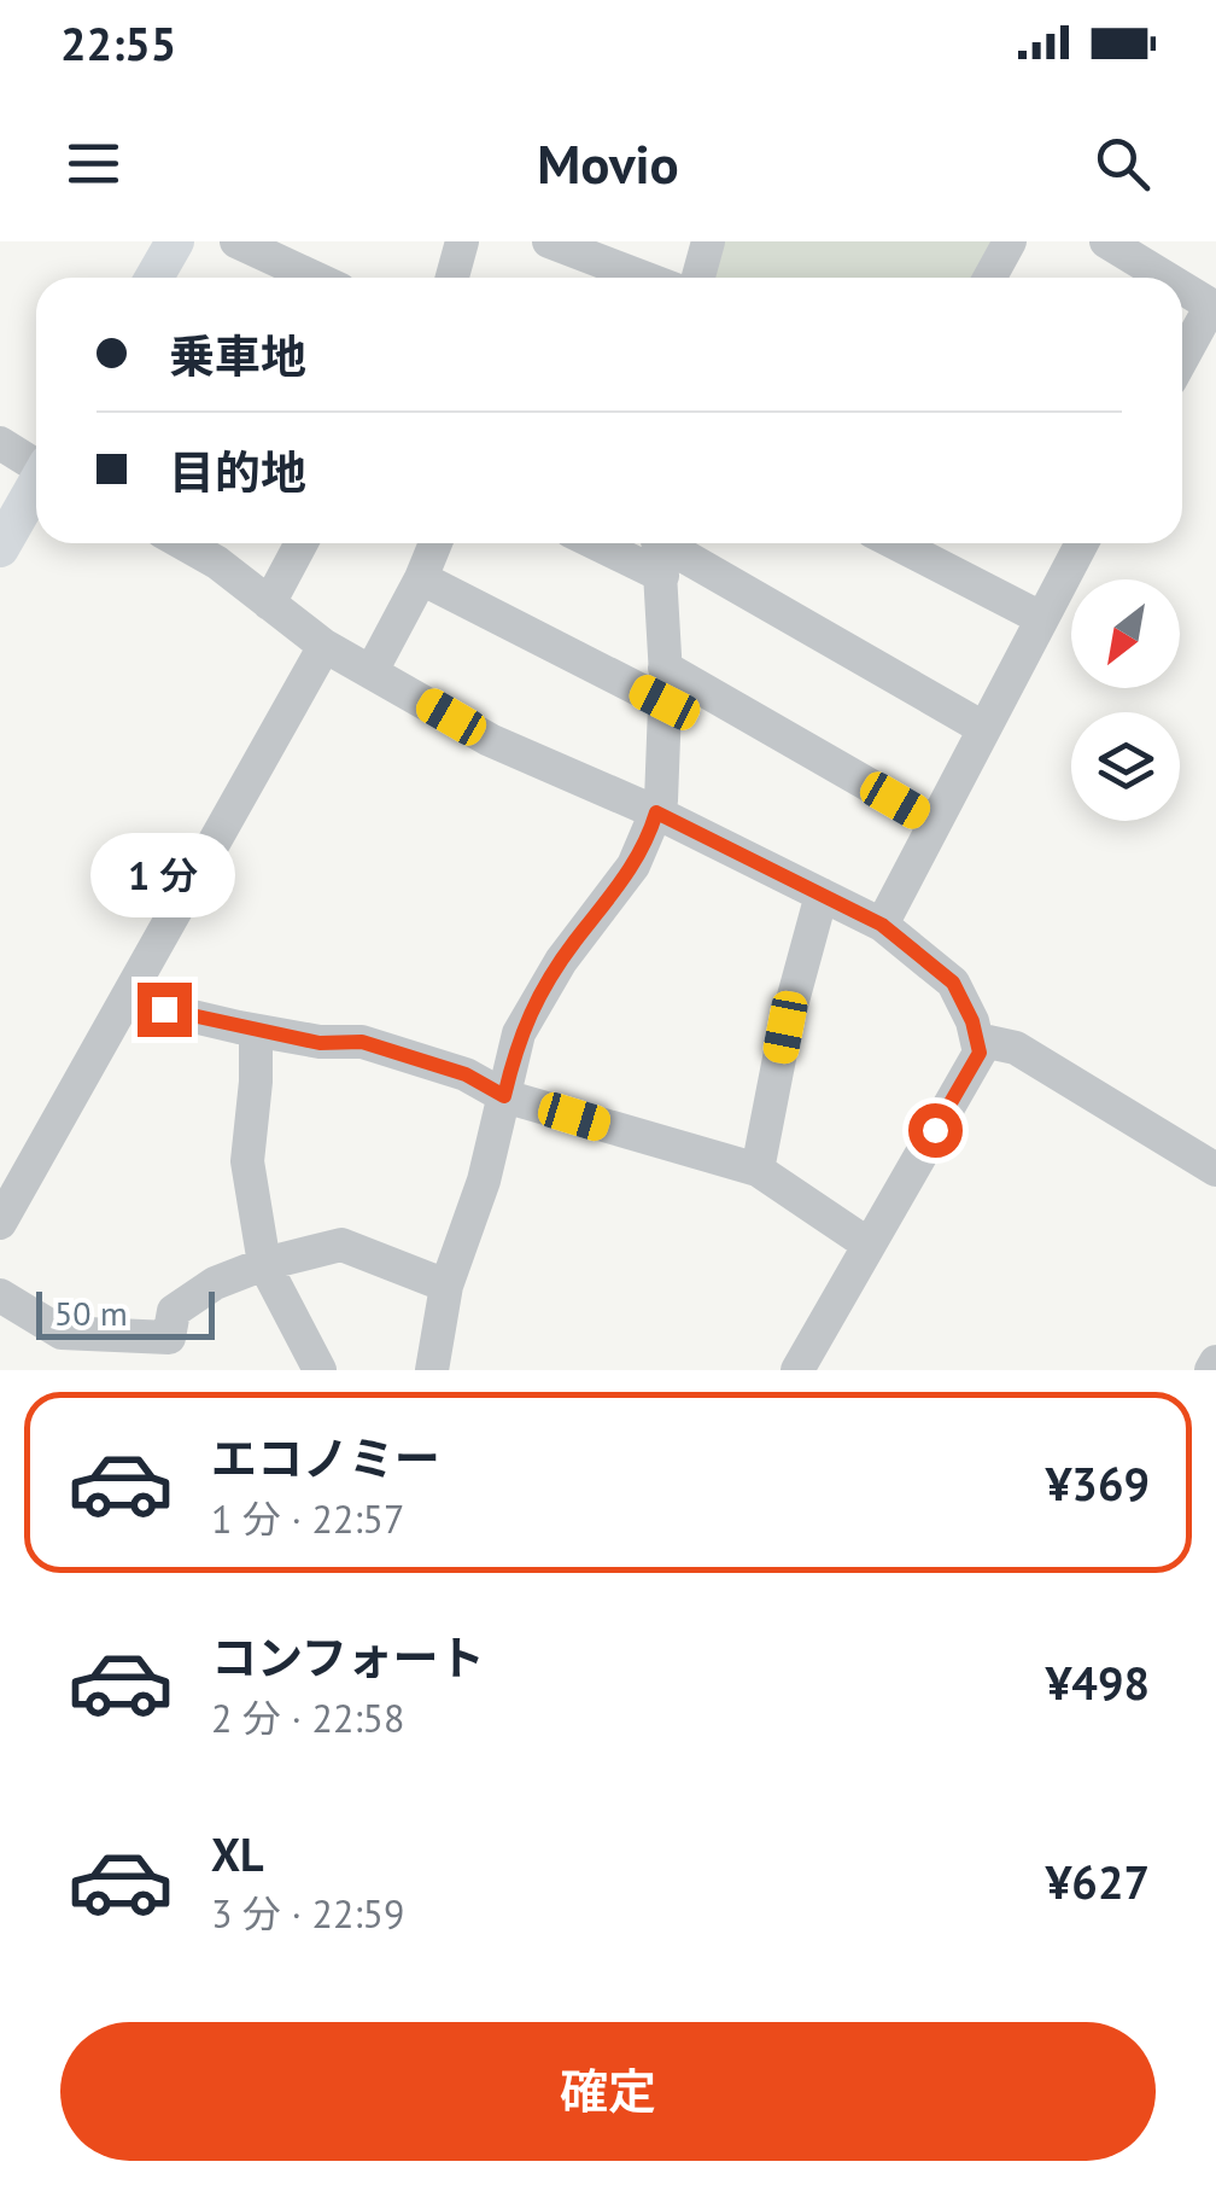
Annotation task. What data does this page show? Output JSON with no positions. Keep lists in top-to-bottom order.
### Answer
{
  "scale_bar": "50 m",
  "north": "bottom left",
  "page": {
    "status": "22:55",
    "header": "Movio",
    "banner": ["乗車地", "目的地"],
    "bubble": "1 分",
    "scale": "50 m",
    "list": [
      {
        "name": "エコノミー",
        "note": "1 分 · 22:57",
        "value": "¥369"
      },
      {
        "name": "コンフォート",
        "note": "2 分 · 22:58",
        "value": "¥498"
      },
      {
        "name": "XL",
        "note": "3 分 · 22:59",
        "value": "¥627"
      }
    ],
    "buttons": "確定"
  }
}
